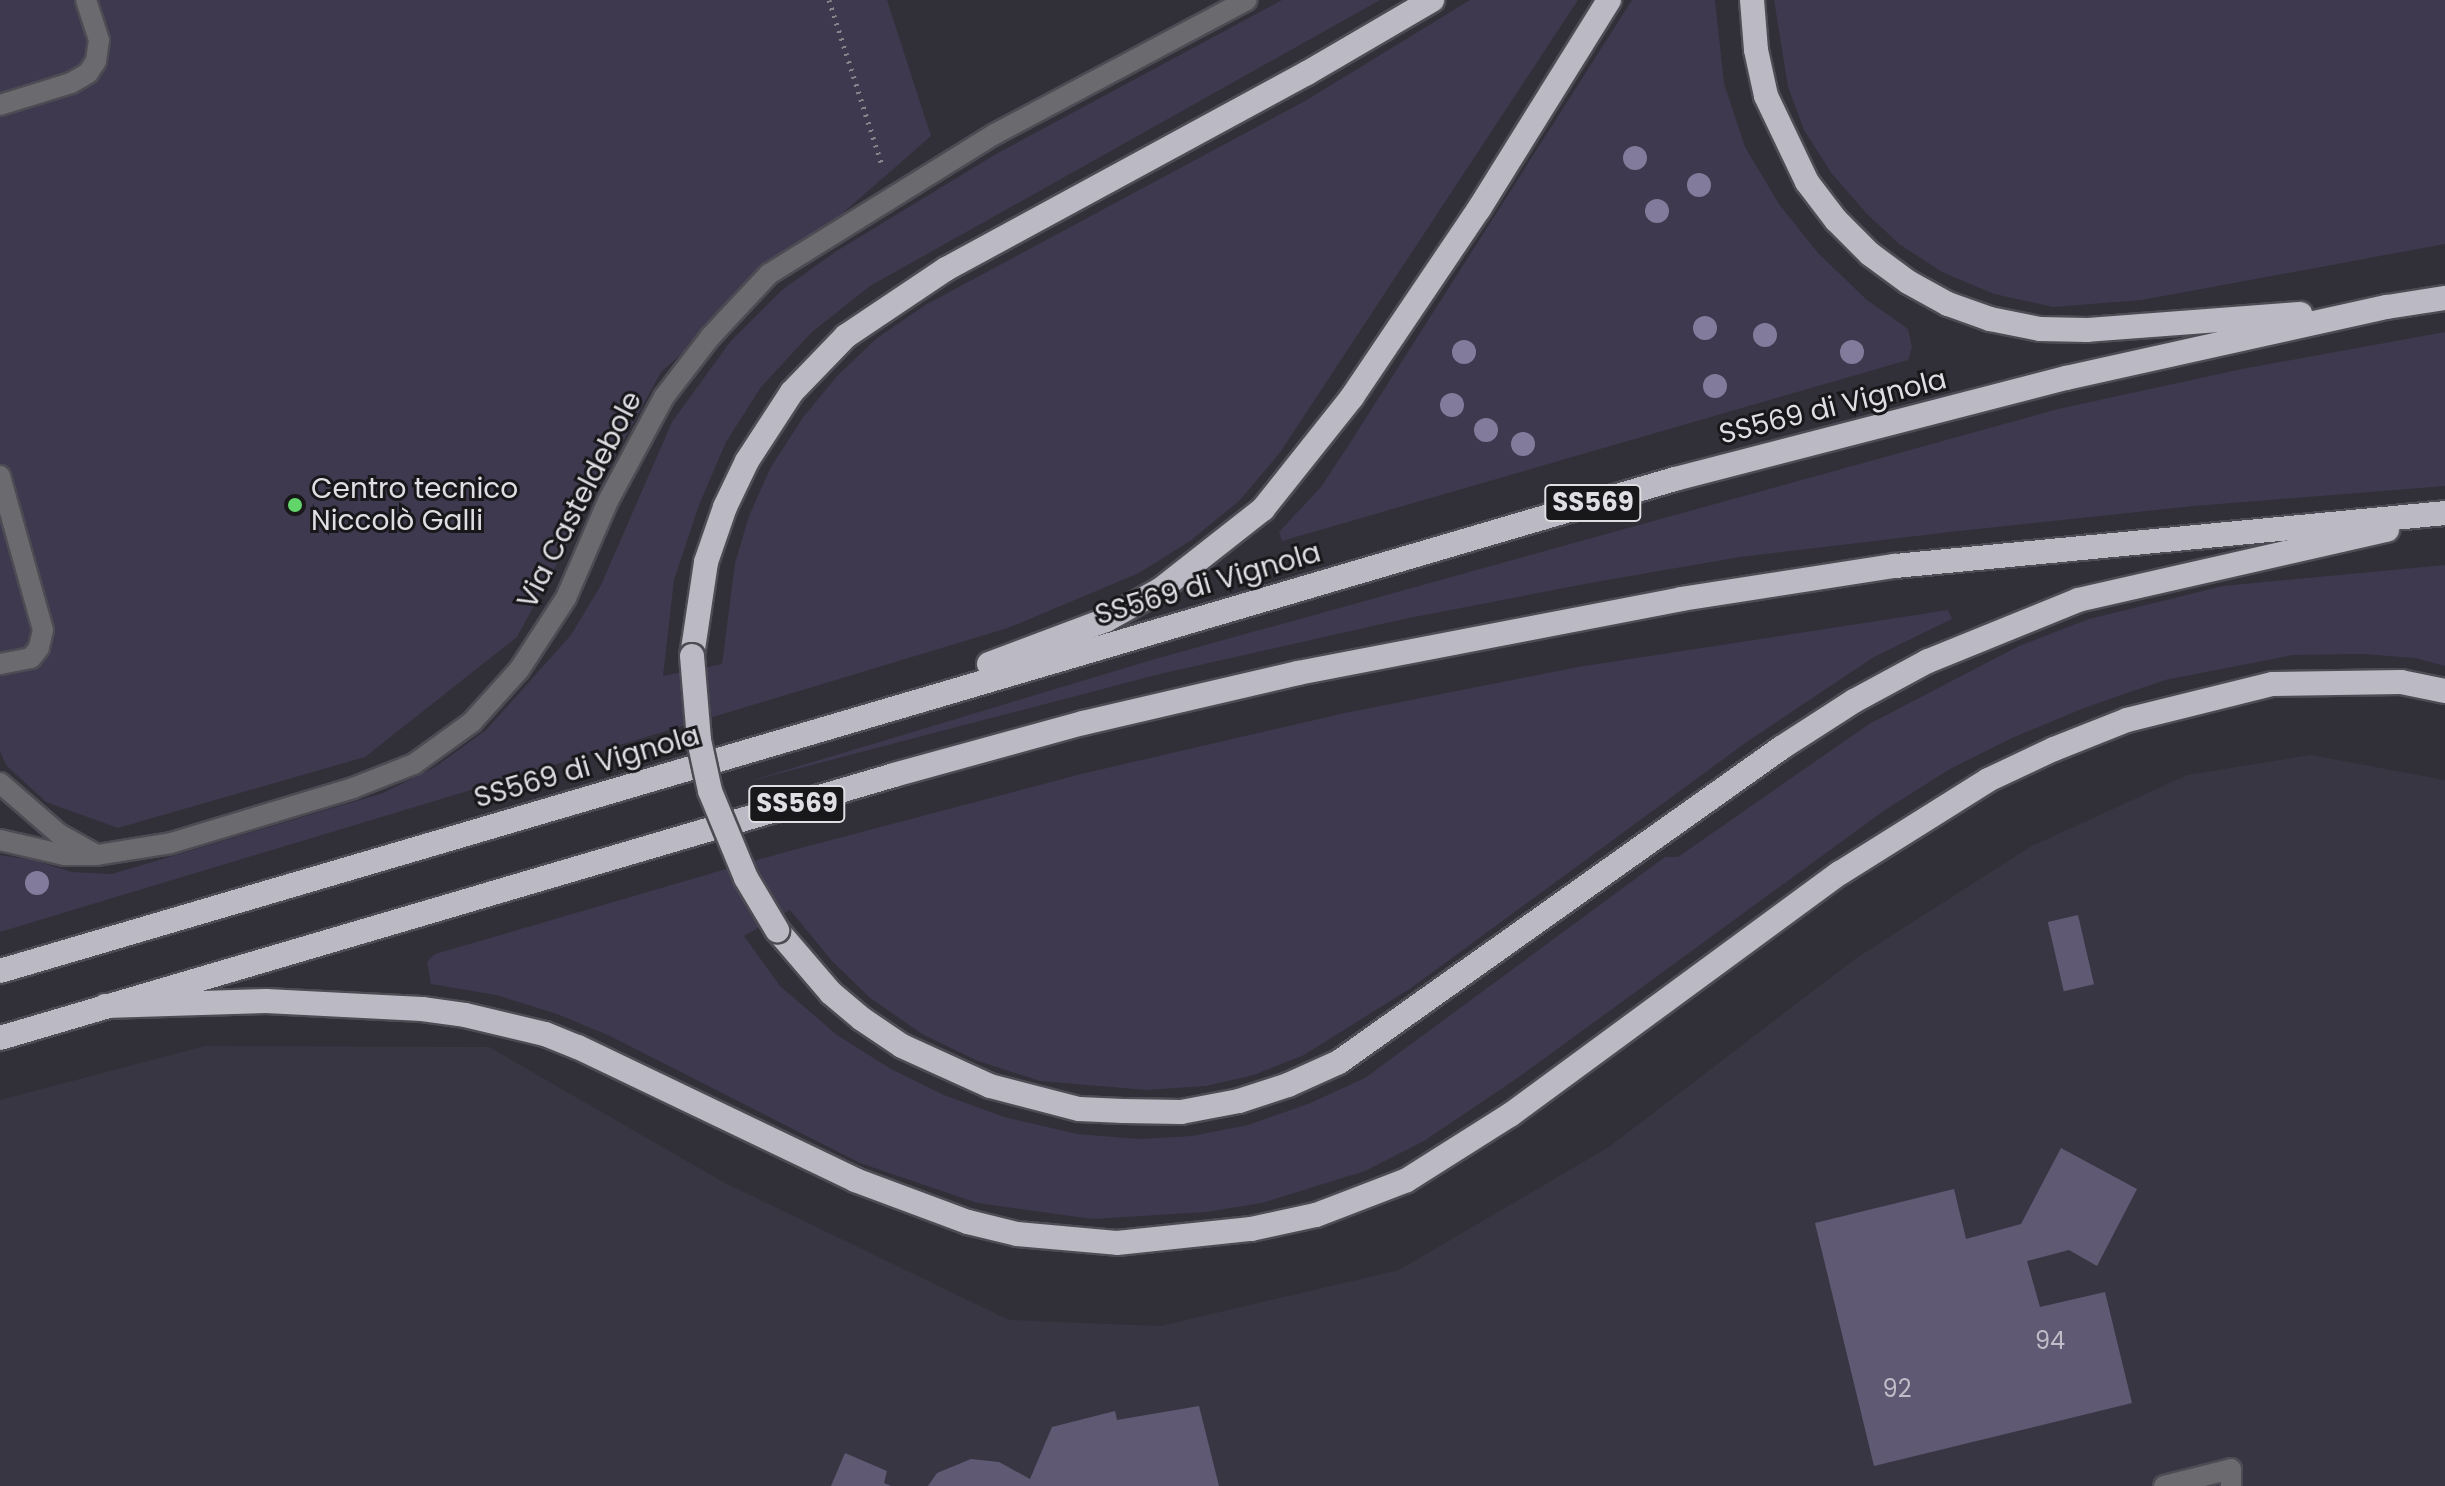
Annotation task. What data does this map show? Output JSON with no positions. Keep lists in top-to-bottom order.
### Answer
{
  "streets": {
    "highway": ["SS569 di Vignola", "SS569"],
    "street": ["Via Casteldebole"]
  },
  "places": ["Centro tecnico Niccolò Galli"],
  "house_numbers": ["94", "92"]
}
